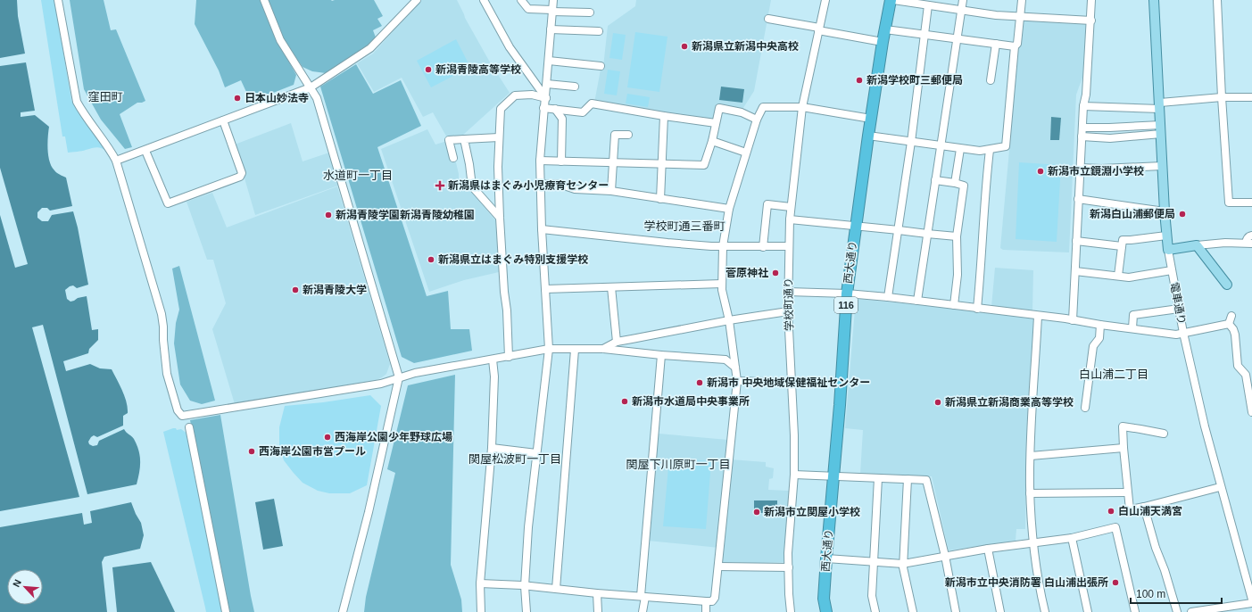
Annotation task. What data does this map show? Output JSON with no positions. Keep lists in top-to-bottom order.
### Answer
{
  "streets": {
    "highway": ["西大通り", "116"],
    "main road": ["電車通り"],
    "street": ["学校町通り"]
  },
  "districts": [
    "窪田町",
    "水道町一丁目",
    "学校町通三番町",
    "白山浦二丁目",
    "関屋松波町一丁目",
    "関屋下川原町一丁目"
  ],
  "places": {
    "other": [
      "新潟県立新潟中央高校",
      "新潟青陵高等学校",
      "新潟学校町三郵便局",
      "日本山妙法寺",
      "新潟市立鏡淵小学校",
      "新潟白山浦郵便局",
      "新潟青陵学園新潟青陵幼稚園",
      "新潟県立はまぐみ特別支援学校",
      "菅原神社",
      "新潟青陵大学",
      "新潟市 中央地域保健福祉センター",
      "新潟市水道局中央事業所",
      "新潟県立新潟商業高等学校",
      "西海岸公園少年野球広場",
      "西海岸公園市営プール",
      "白山浦天満宮",
      "新潟市立関屋小学校",
      "新潟市立中央消防署 白山浦出張所"
    ],
    "health": ["新潟県はまぐみ小児療育センター"]
  },
  "scale_bar": "100 m",
  "north": "top left"
}
